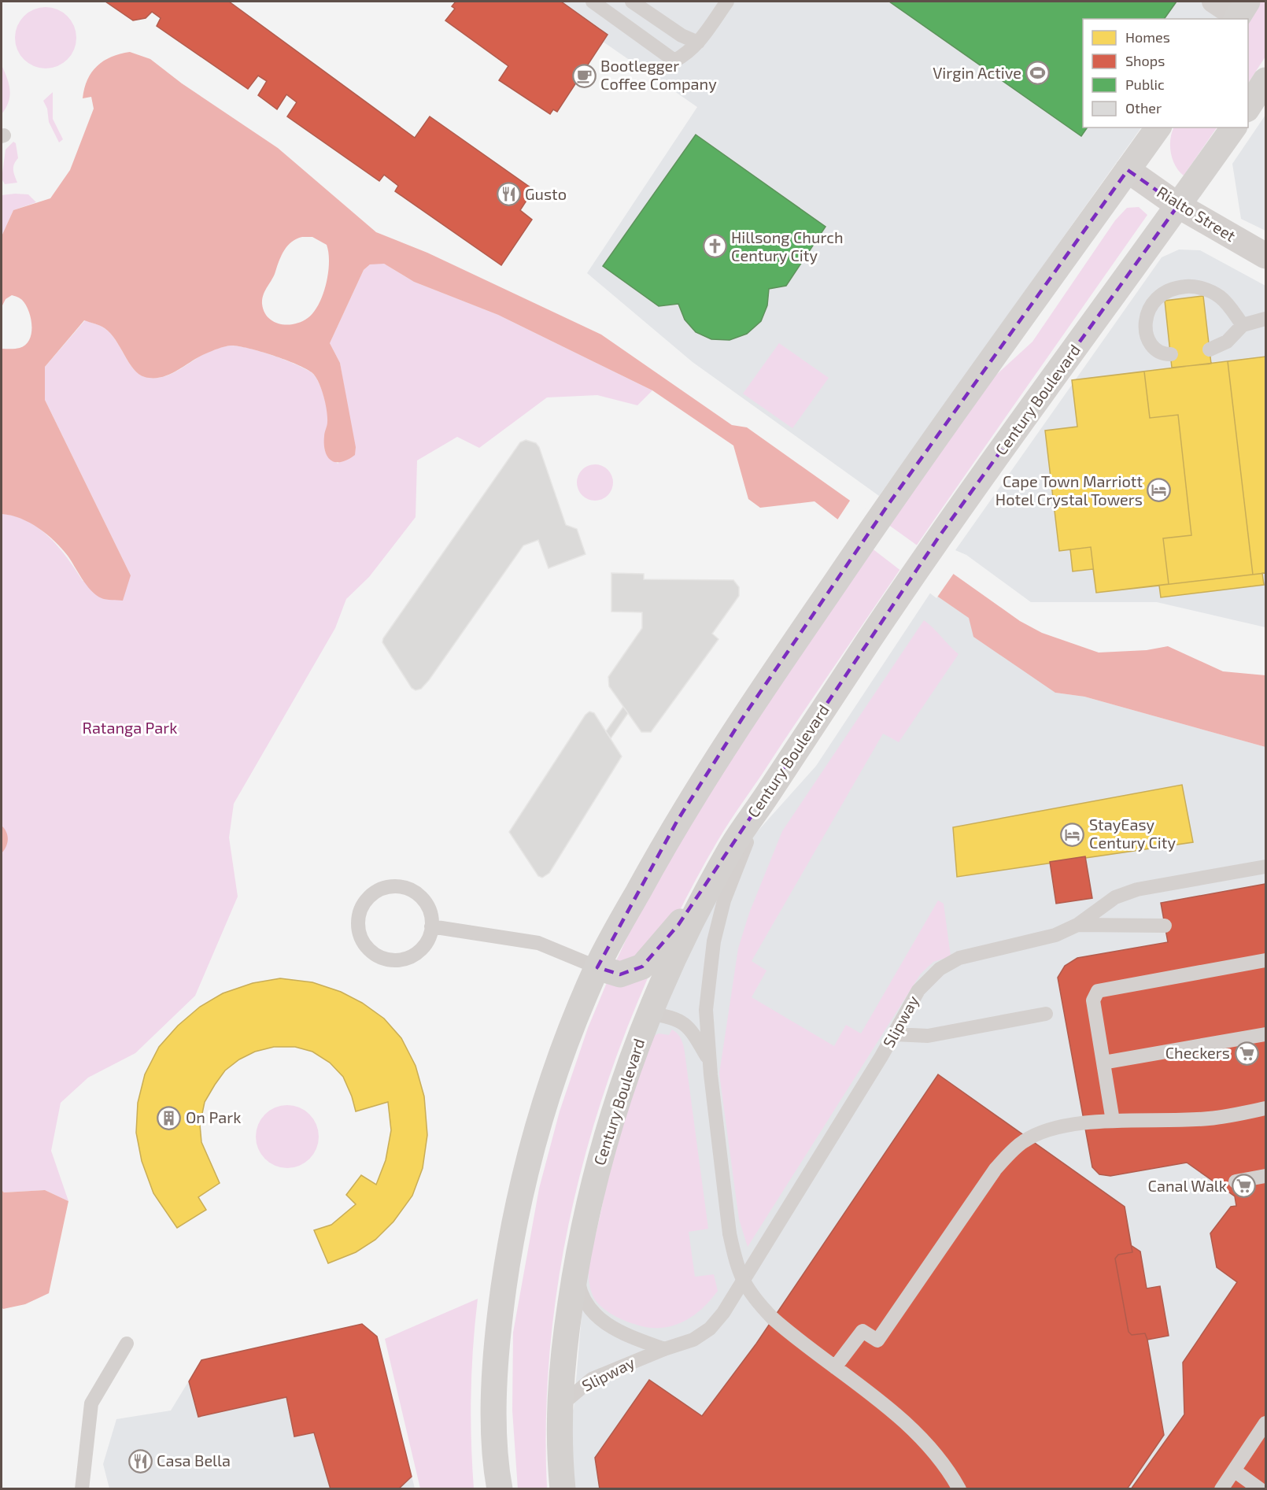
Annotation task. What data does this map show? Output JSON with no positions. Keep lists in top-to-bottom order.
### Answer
{
  "streets": {
    "main road": ["Century Boulevard"],
    "street": ["Rialto Street"],
    "lane": ["Slipway"]
  },
  "crossings": [
    ["Rialto Street", "Century Boulevard"],
    ["Century Boulevard", "Slipway"]
  ],
  "parks": ["Ratanga Park"],
  "places": {
    "sports": ["Virgin Active"],
    "cafe": ["Bootlegger Coffee Company"],
    "restaurant": ["Gusto", "Casa Bella"],
    "church": ["Hillsong Church Century City"],
    "hotel": ["Cape Town Marriott Hotel Crystal Towers", "StayEasy Century City"],
    "supermarket": ["Checkers", "Canal Walk"],
    "building": ["On Park"]
  },
  "legend": [
    "Homes",
    "Shops",
    "Public",
    "Other"
  ]
}
